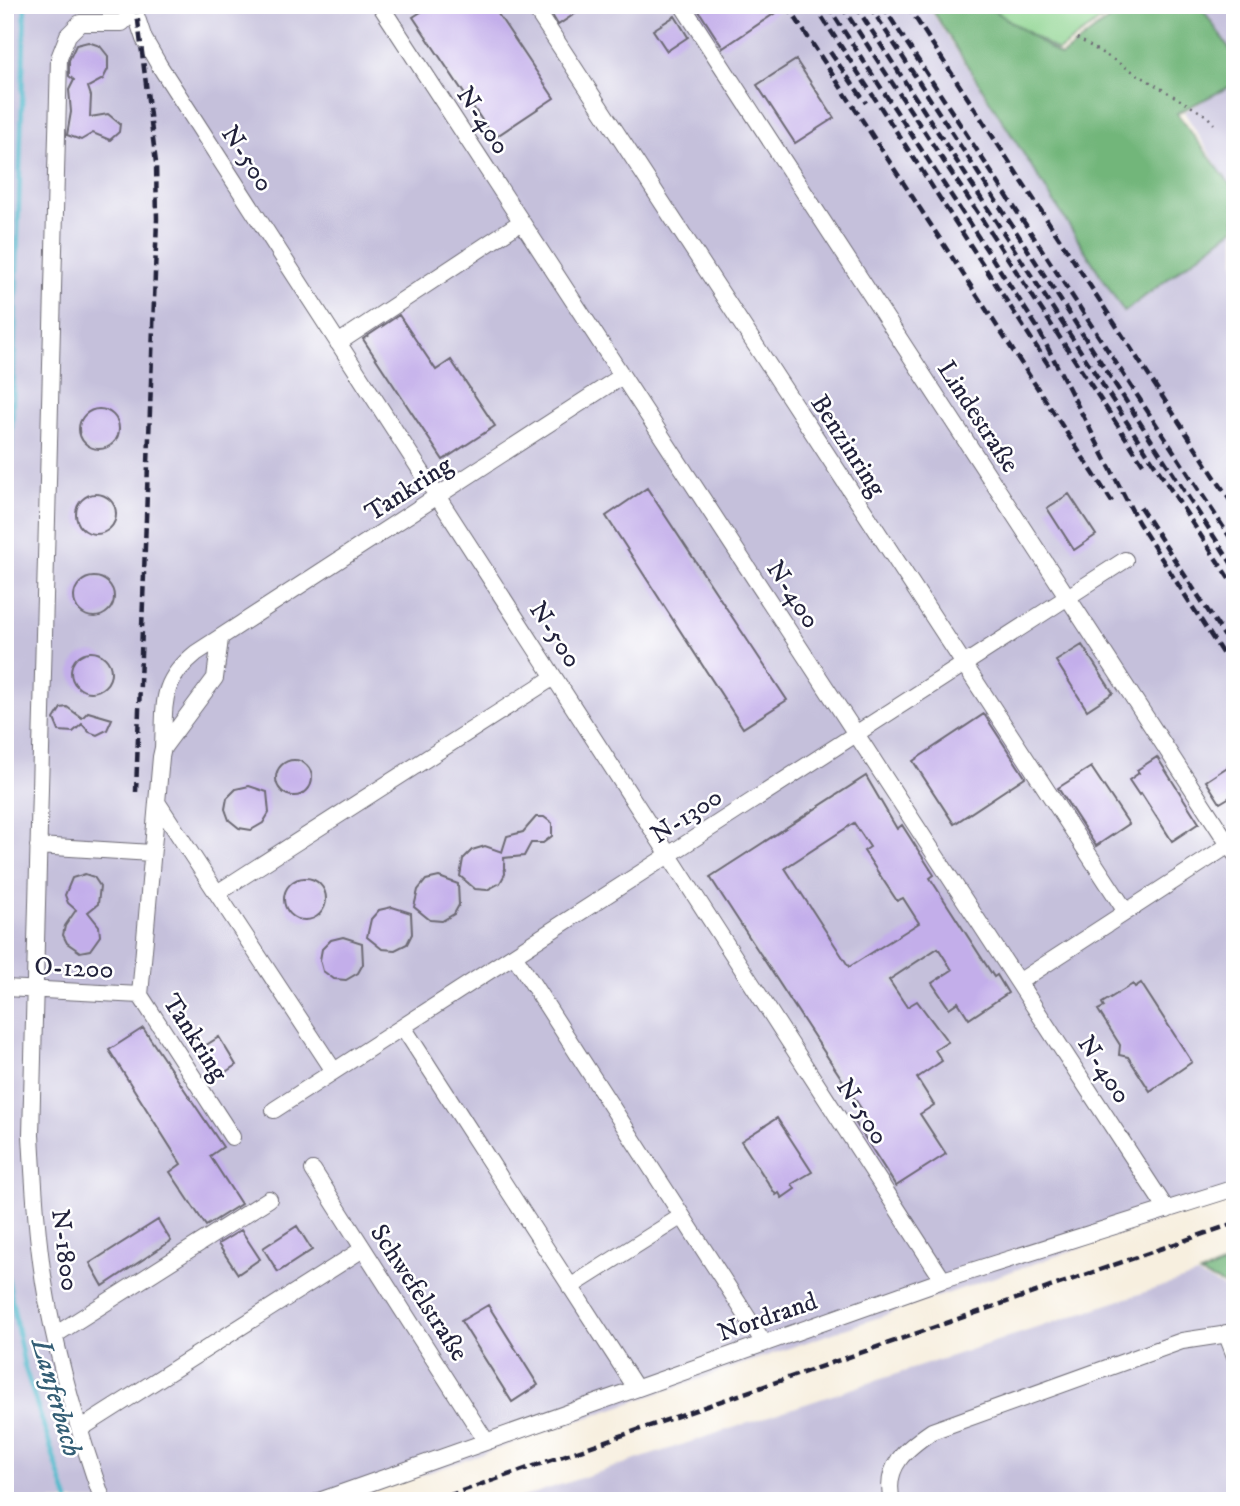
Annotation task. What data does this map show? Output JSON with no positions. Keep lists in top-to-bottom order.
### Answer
{
  "streets": {
    "lane": [
      "N-400",
      "N-500",
      "Lindestraße",
      "Benzinring",
      "Tankring",
      "N-1300",
      "O-1200",
      "N-1800",
      "Schwefelstraße",
      "Nordrand"
    ]
  },
  "crossings": [
    ["N-400", "Tankring"],
    ["N-400", "N-1300"],
    ["N-400", "Nordrand"],
    ["N-500", "Tankring"],
    ["N-500", "N-1300"],
    ["N-500", "N-1800"],
    ["N-500", "Nordrand"],
    ["Lindestraße", "N-1300"],
    ["Benzinring", "N-1300"],
    ["Tankring", "O-1200"],
    ["O-1200", "N-1800"],
    ["Schwefelstraße", "Nordrand"]
  ],
  "water": ["Lanferbach"]
}
